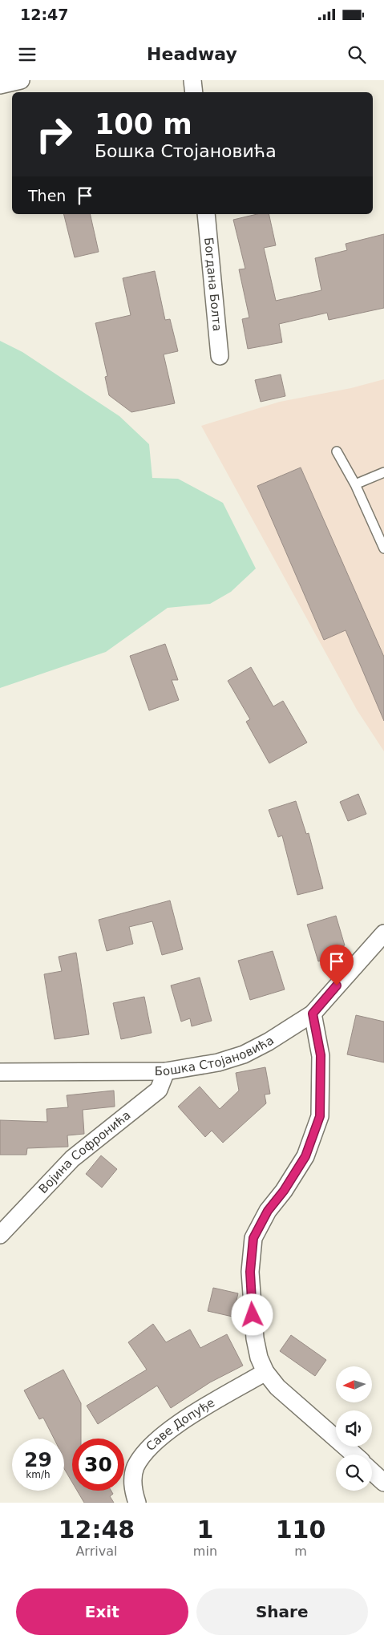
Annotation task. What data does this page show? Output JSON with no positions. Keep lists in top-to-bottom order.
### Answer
{
  "streets": {
    "street": [
      "Богдана Болта",
      "Бошка Стојановића",
      "Војина Софронића",
      "Саве Допуђе"
    ]
  },
  "crossings": [
    ["Бошка Стојановића", "Војина Софронића"]
  ],
  "north": "left",
  "page": {
    "status": "12:47",
    "header": "Headway",
    "turn": ["100 m", "Бошка Стојановића"],
    "then": "Then",
    "speed": "29 km/h",
    "limit": "30",
    "eta": [
      "12:48",
      "Arrival",
      "1",
      "min",
      "110",
      "m"
    ],
    "buttons": ["Exit", "Share"]
  }
}
